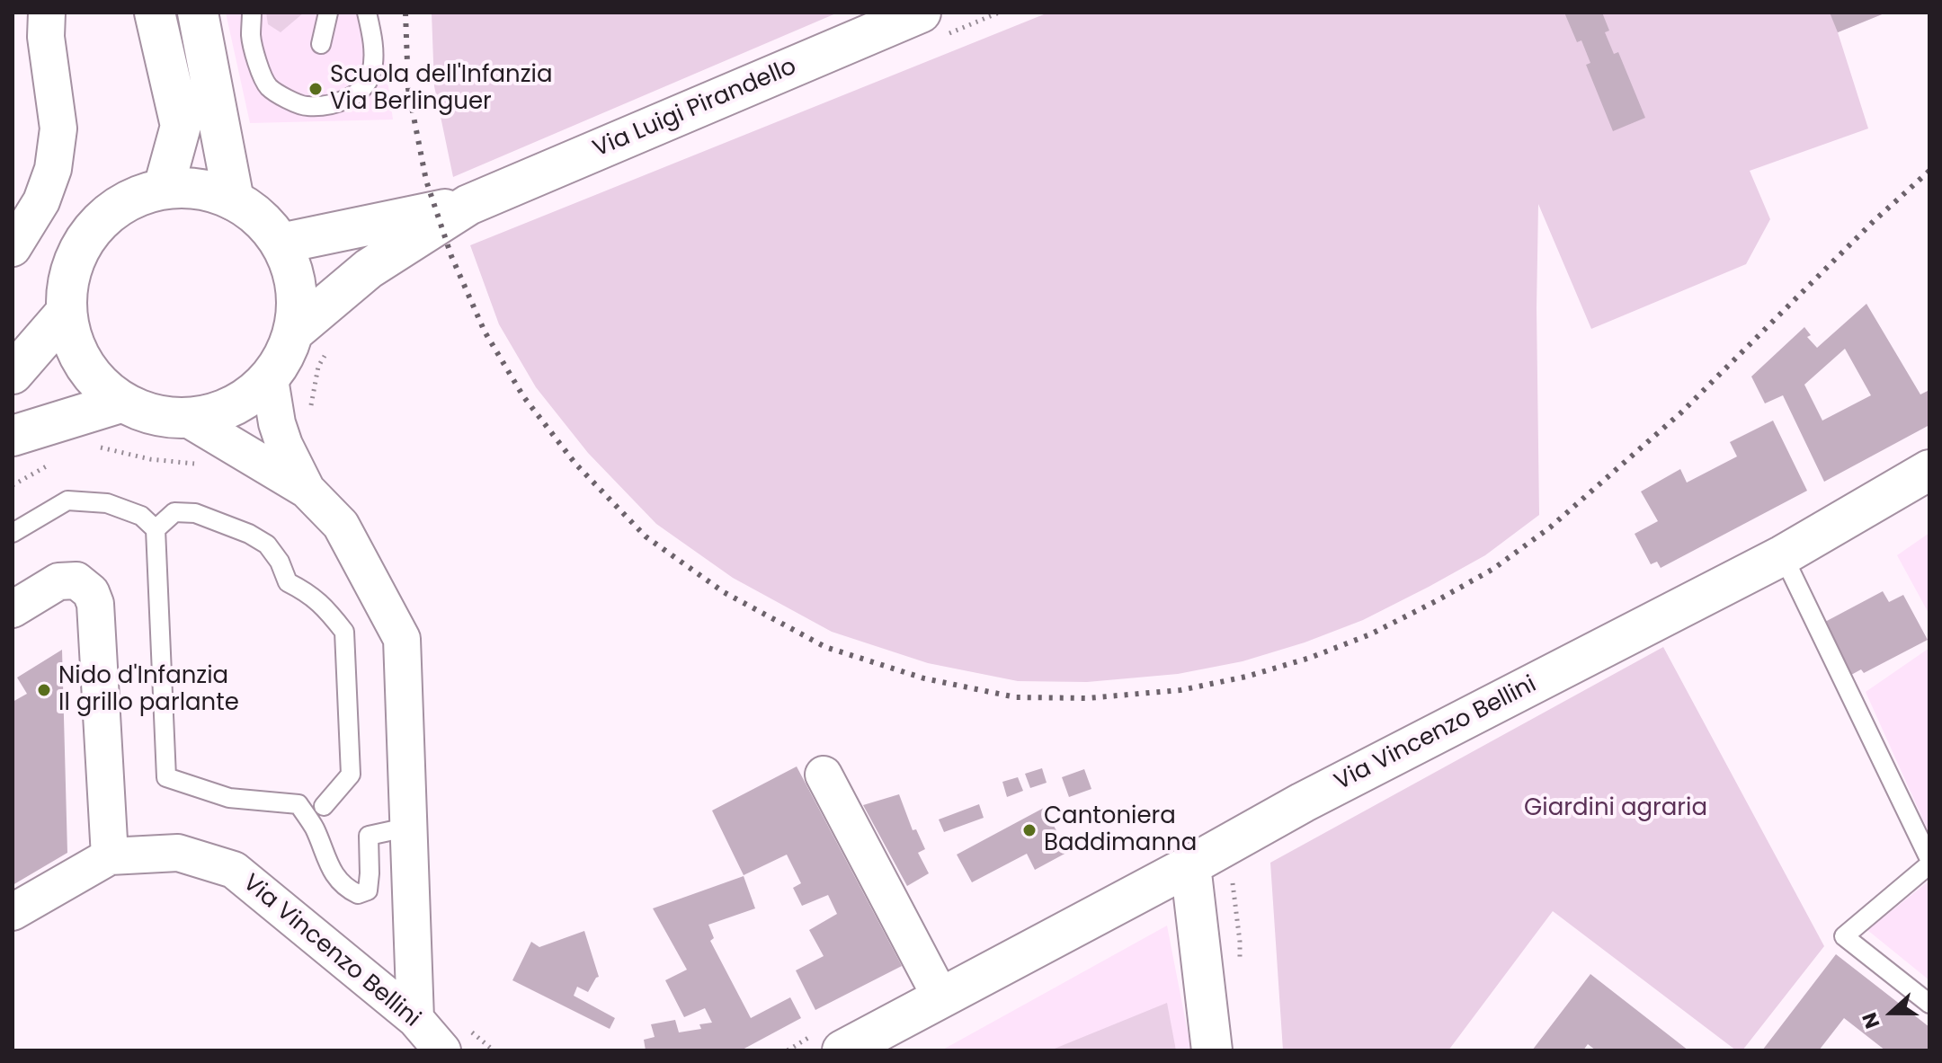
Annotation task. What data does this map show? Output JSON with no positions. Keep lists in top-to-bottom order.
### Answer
{
  "streets": {
    "main road": ["Via Luigi Pirandello", "Via Vincenzo Bellini"]
  },
  "parks": ["Giardini agraria"],
  "places": ["Scuola dell'Infanzia Via Berlinguer", "Nido d'Infanzia Il grillo parlante", "Cantoniera Baddimanna"],
  "north": "left"
}
